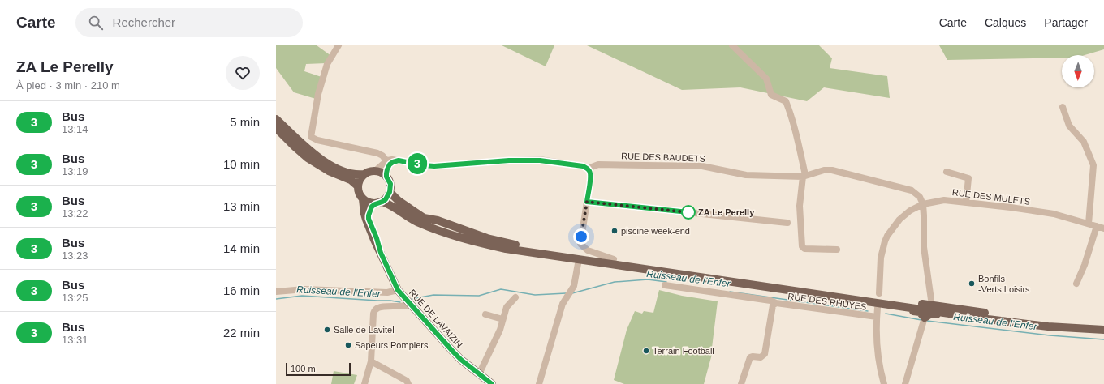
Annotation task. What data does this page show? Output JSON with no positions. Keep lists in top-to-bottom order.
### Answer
{
  "streets": {
    "main road": ["RUE DE LAVAIZIN"],
    "street": ["RUE DES BAUDETS", "RUE DES MULETS", "RUE DES RHUYES"]
  },
  "crossings": [
    ["RUE DES BAUDETS", "RUE DES MULETS"]
  ],
  "water": ["Ruisseau de l'Enfer"],
  "places": [
    "ZA Le Perelly",
    "piscine week-end",
    "Bonfils -Verts Loisirs",
    "Salle de Lavitel",
    "Sapeurs Pompiers",
    "Terrain Football"
  ],
  "lines": ["bus line 3"],
  "scale_bar": "100 m",
  "north": "bottom",
  "page": {
    "header": "Carte",
    "search": "Rechercher",
    "nav": ["Carte", "Calques", "Partager"],
    "heading": ["ZA Le Perelly", "À pied · 3 min · 210 m"],
    "on_map": "3",
    "list": [
      {
        "mark": "3",
        "name": "Bus",
        "note": "13:14",
        "value": "5 min"
      },
      {
        "mark": "3",
        "name": "Bus",
        "note": "13:19",
        "value": "10 min"
      },
      {
        "mark": "3",
        "name": "Bus",
        "note": "13:22",
        "value": "13 min"
      },
      {
        "mark": "3",
        "name": "Bus",
        "note": "13:23",
        "value": "14 min"
      },
      {
        "mark": "3",
        "name": "Bus",
        "note": "13:25",
        "value": "16 min"
      },
      {
        "mark": "3",
        "name": "Bus",
        "note": "13:31",
        "value": "22 min"
      }
    ],
    "scale": "100 m"
  }
}
